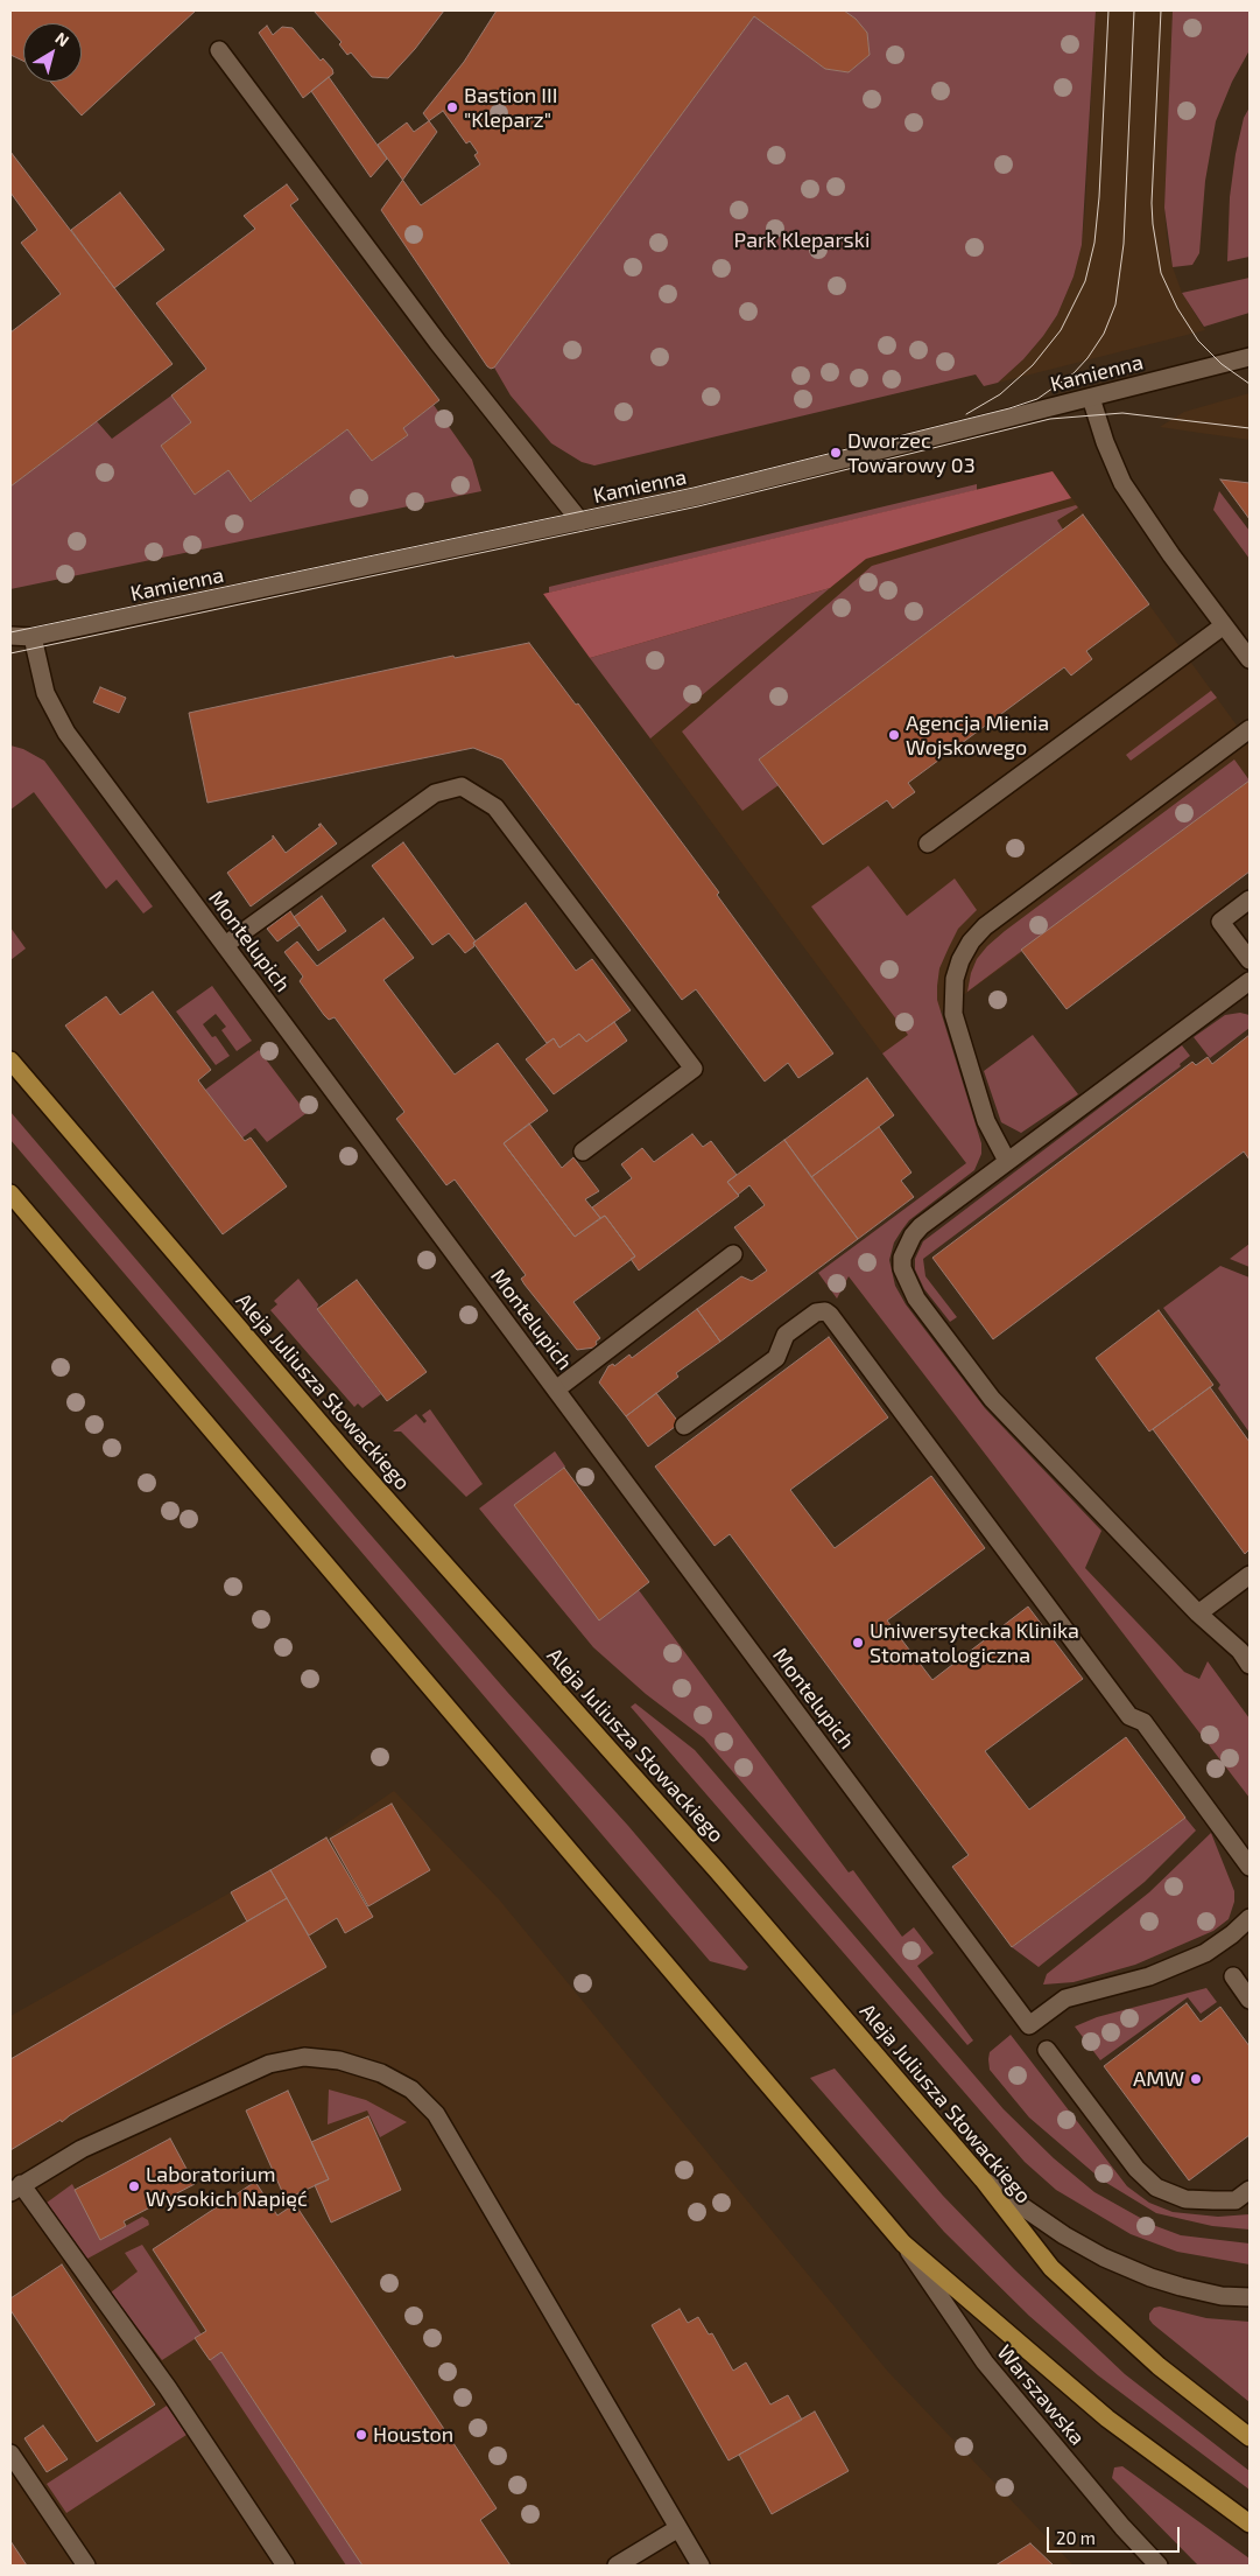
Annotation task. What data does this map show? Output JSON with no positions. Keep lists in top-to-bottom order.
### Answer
{
  "streets": {
    "main road": ["Aleja Juliusza Słowackiego"],
    "street": ["Kamienna", "Montelupich", "Warszawska"]
  },
  "crossings": [
    ["Kamienna", "Montelupich"]
  ],
  "parks": ["Park Kleparski"],
  "places": [
    "Bastion III \"Kleparz\"",
    "Dworzec Towarowy 03",
    "Agencja Mienia Wojskowego",
    "Uniwersytecka Klinika Stomatologiczna",
    "AMW",
    "Laboratorium Wysokich Napięć",
    "Houston"
  ],
  "scale_bar": "20 m",
  "north": "top right"
}
